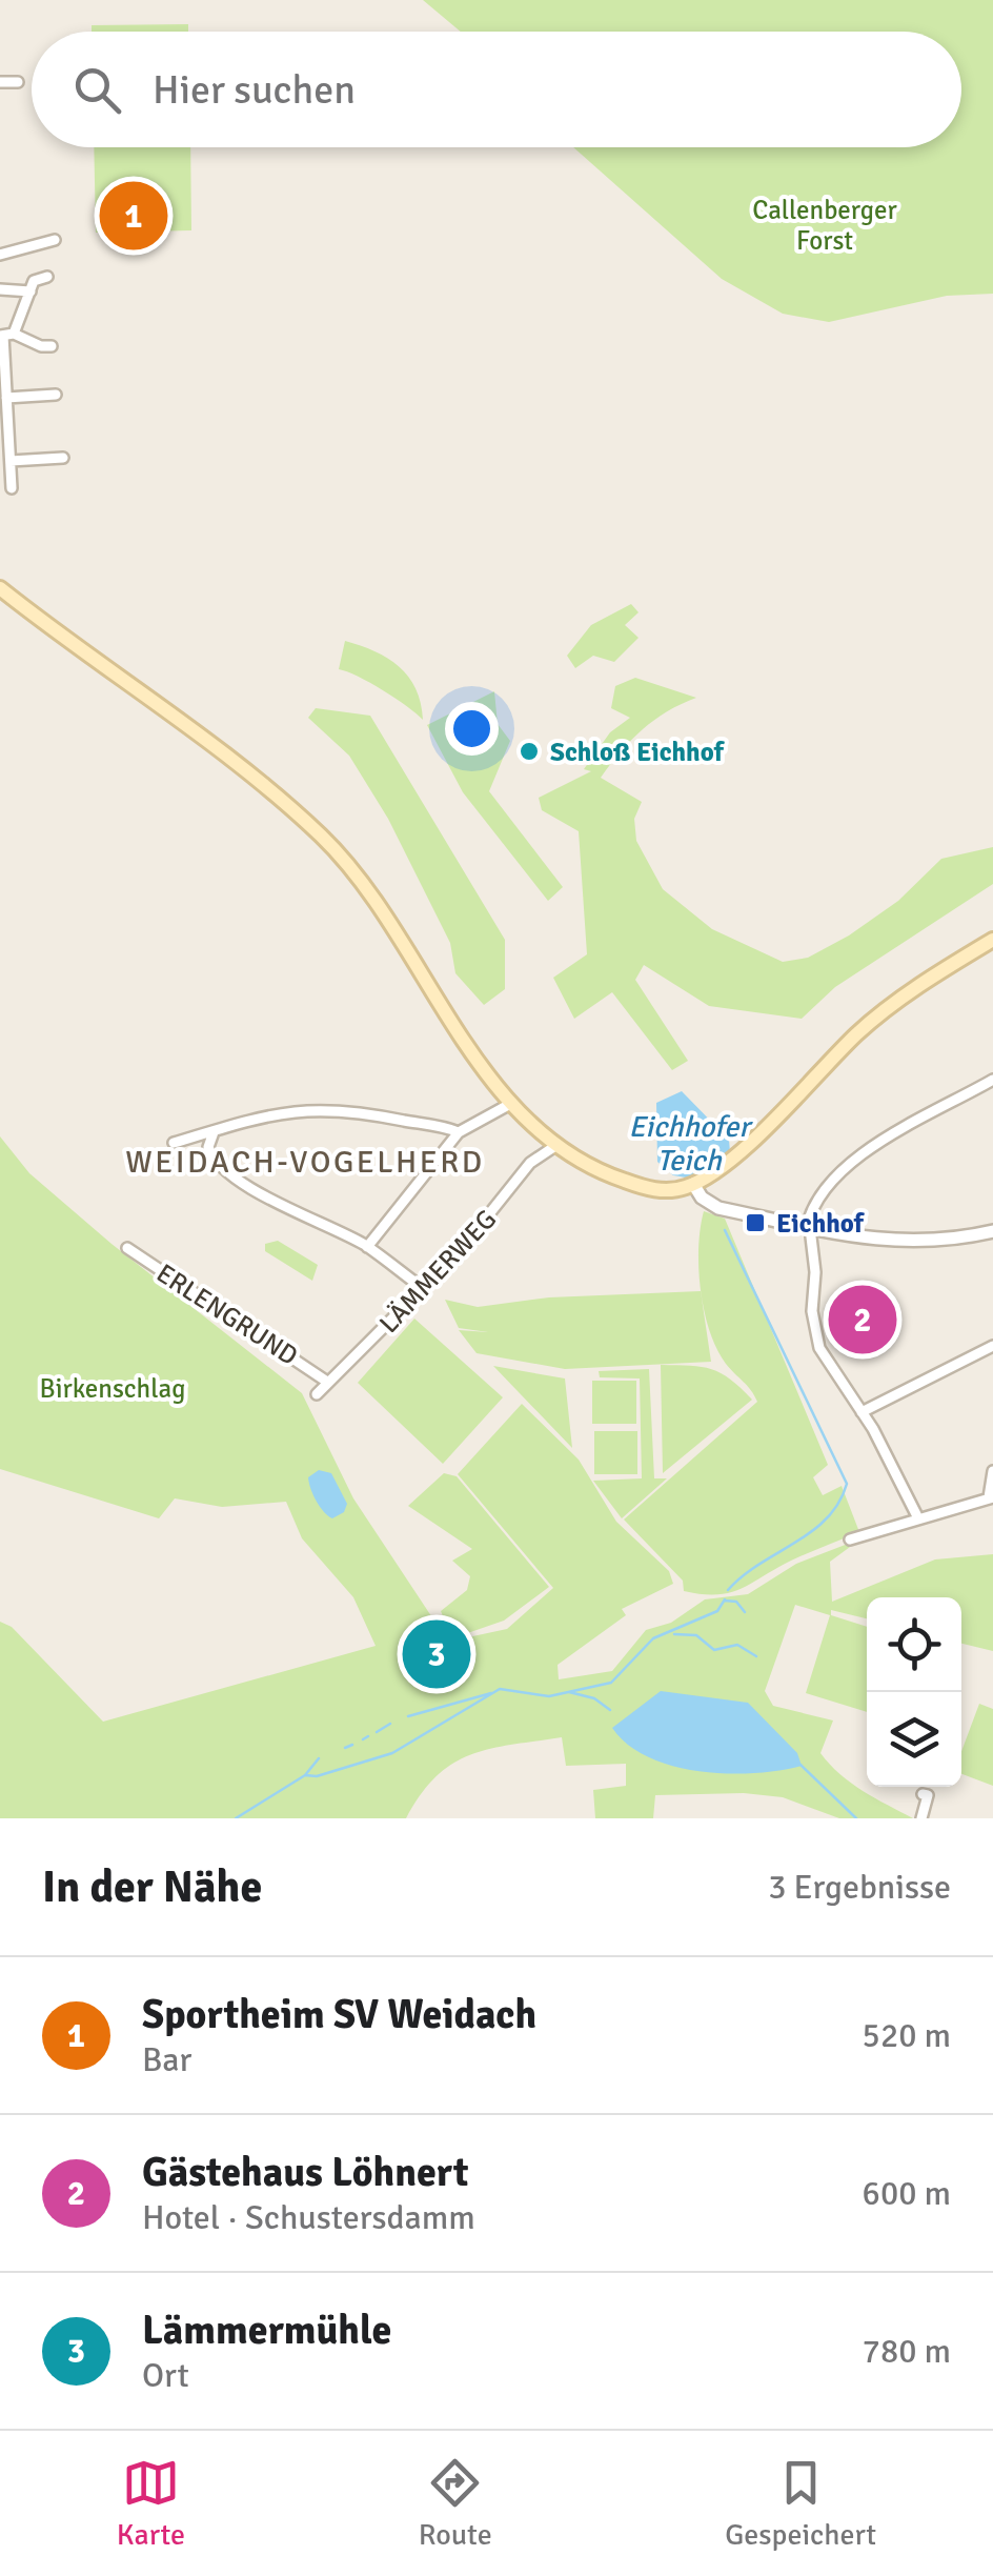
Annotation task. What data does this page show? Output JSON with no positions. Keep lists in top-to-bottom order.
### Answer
{
  "streets": {
    "street": ["LÄMMERWEG", "ERLENGRUND"]
  },
  "crossings": [
    ["LÄMMERWEG", "ERLENGRUND"]
  ],
  "districts": ["WEIDACH-VOGELHERD"],
  "water": ["Eichhofer Teich"],
  "parks": ["Callenberger Forst", "Birkenschlag"],
  "places": {
    "other": ["Schloß Eichhof"],
    "transit": ["Eichhof"]
  },
  "page": {
    "search": "Hier suchen",
    "pins": ["1", "2", "3"],
    "heading": ["In der Nähe", "3 Ergebnisse"],
    "list": [
      {
        "mark": "1",
        "name": "Sportheim SV Weidach",
        "note": "Bar",
        "value": "520 m"
      },
      {
        "mark": "2",
        "name": "Gästehaus Löhnert",
        "note": "Hotel · Schustersdamm",
        "value": "600 m"
      },
      {
        "mark": "3",
        "name": "Lämmermühle",
        "note": "Ort",
        "value": "780 m"
      }
    ],
    "nav": ["Karte", "Route", "Gespeichert"]
  }
}
